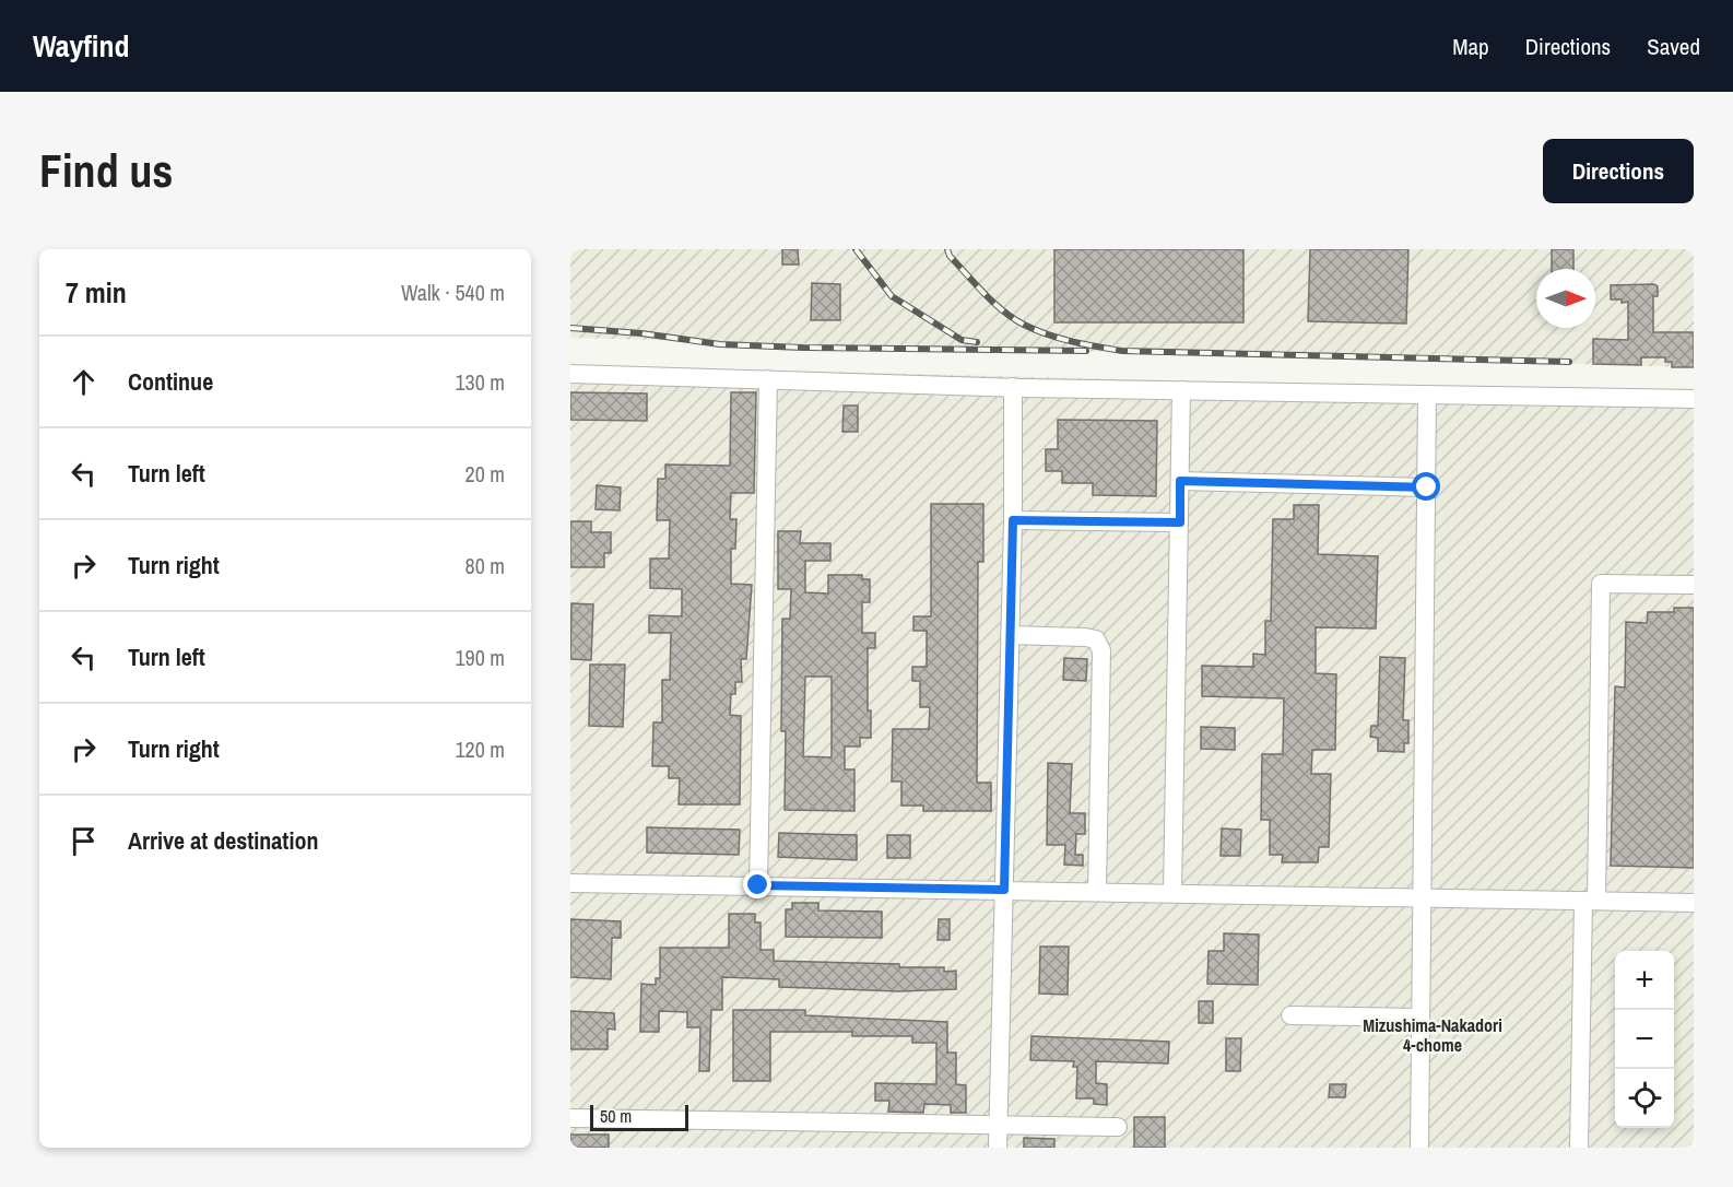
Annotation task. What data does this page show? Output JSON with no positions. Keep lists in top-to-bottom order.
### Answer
{
  "districts": ["Mizushima-Nakadori 4-chome"],
  "scale_bar": "50 m",
  "north": "right",
  "page": {
    "header": "Wayfind",
    "nav": ["Map", "Directions", "Saved"],
    "buttons": "Directions",
    "title": "Find us",
    "heading": ["7 min", "Walk · 540 m"],
    "list": [
      ["Continue", "130 m"],
      ["Turn left", "20 m"],
      ["Turn right", "80 m"],
      ["Turn left", "190 m"],
      ["Turn right", "120 m"],
      "Arrive at destination"
    ],
    "map_buttons": ["+", "−"],
    "scale": "50 m"
  }
}
